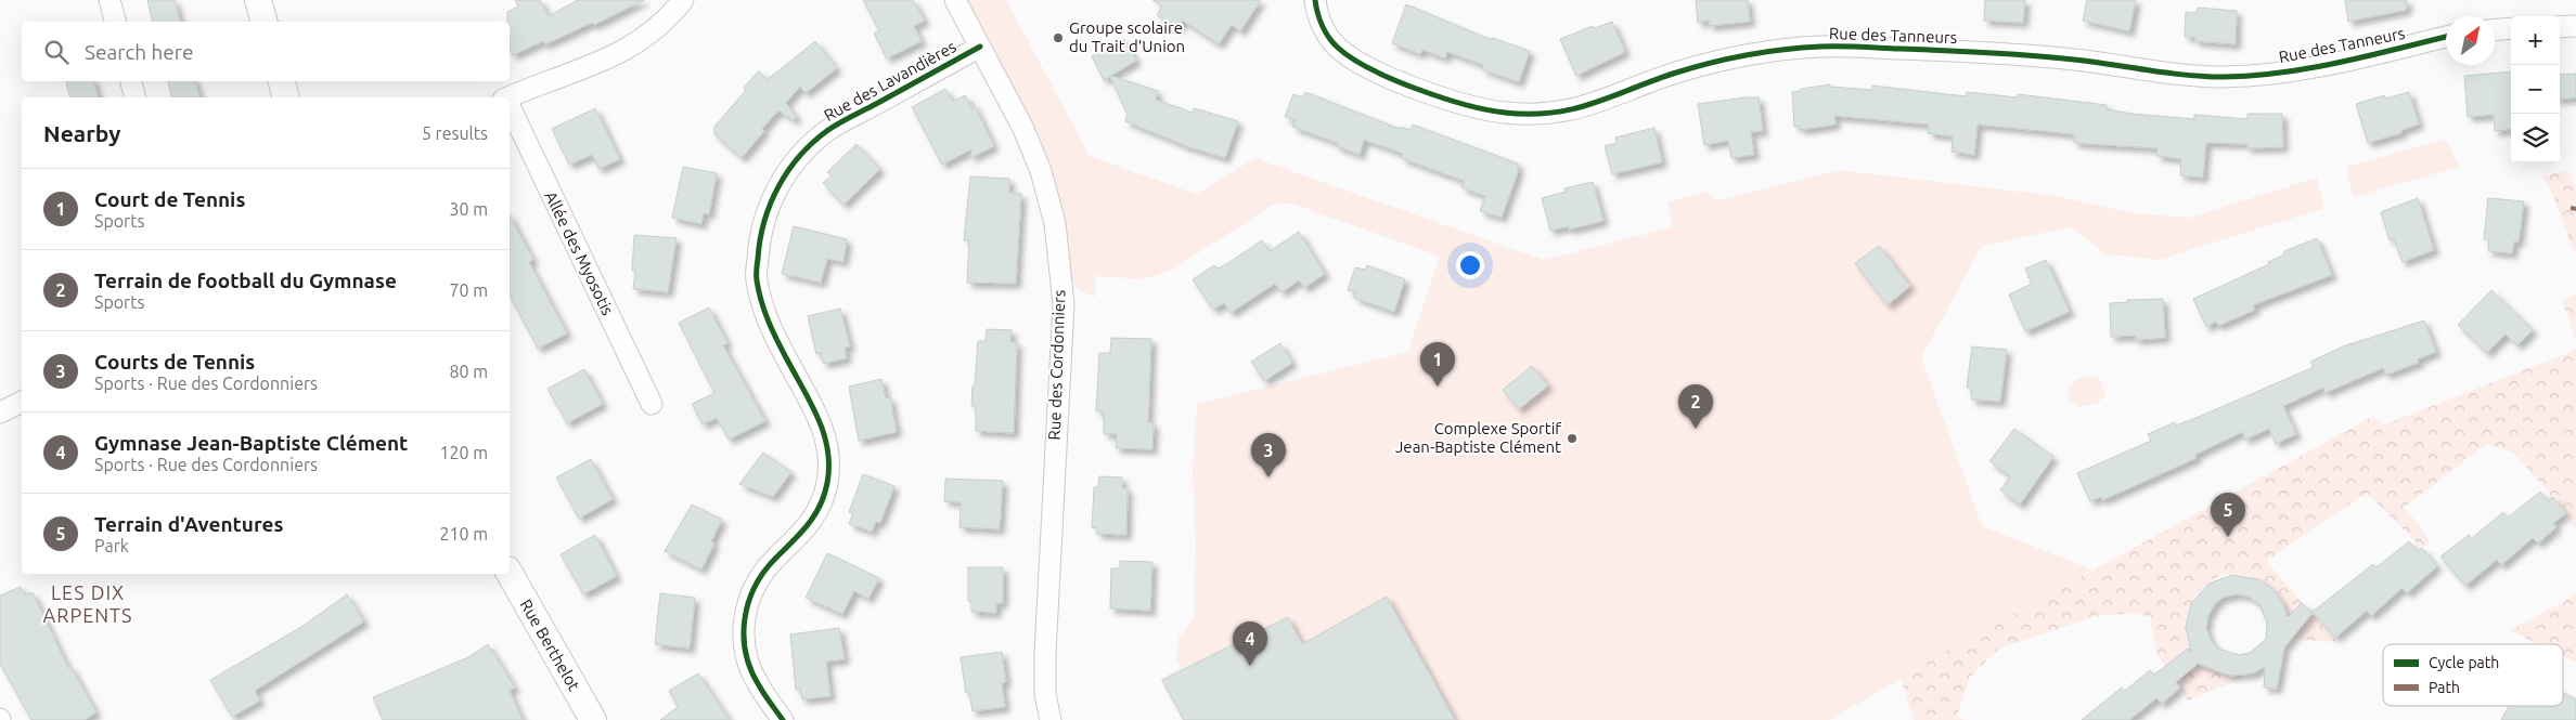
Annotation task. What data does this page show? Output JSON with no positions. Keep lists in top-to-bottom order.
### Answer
{
  "streets": {
    "street": [
      "Rue des Tanneurs",
      "Rue des Lavandières",
      "Allée des Myosotis",
      "Rue des Cordonniers",
      "Rue Berthelot"
    ]
  },
  "crossings": [
    ["Rue des Lavandières", "Rue des Cordonniers"]
  ],
  "districts": ["LES DIX ARPENTS"],
  "places": ["Groupe scolaire du Trait d'Union", "Complexe Sportif Jean-Baptiste Clément"],
  "legend": ["Cycle path", "Path"],
  "north": "top right",
  "page": {
    "map_buttons": ["+", "−"],
    "search": "Search here",
    "heading": ["Nearby", "5 results"],
    "list": [
      {
        "mark": "1",
        "name": "Court de Tennis",
        "note": "Sports",
        "value": "30 m"
      },
      {
        "mark": "2",
        "name": "Terrain de football du Gymnase",
        "note": "Sports",
        "value": "70 m"
      },
      {
        "mark": "3",
        "name": "Courts de Tennis",
        "note": "Sports · Rue des Cordonniers",
        "value": "80 m"
      },
      {
        "mark": "4",
        "name": "Gymnase Jean-Baptiste Clément",
        "note": "Sports · Rue des Cordonniers",
        "value": "120 m"
      },
      {
        "mark": "5",
        "name": "Terrain d'Aventures",
        "note": "Park",
        "value": "210 m"
      }
    ],
    "pins": [
      "1",
      "2",
      "3",
      "5",
      "4"
    ]
  }
}
